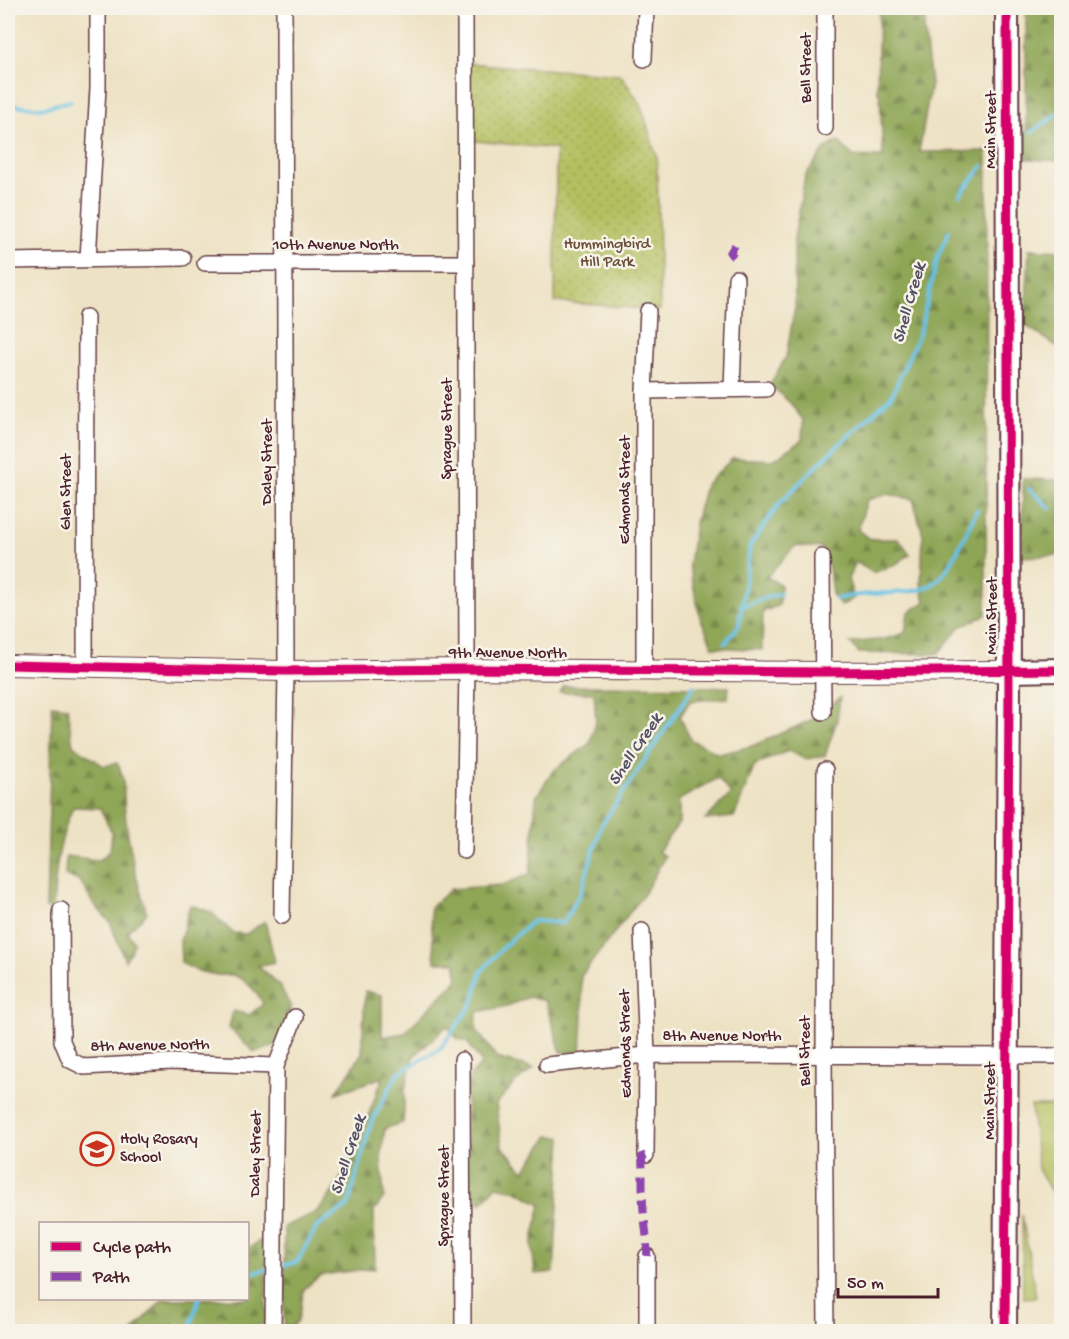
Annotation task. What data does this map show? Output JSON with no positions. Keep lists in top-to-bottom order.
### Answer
{
  "streets": {
    "main road": ["Main Street"],
    "street": [
      "Bell Street",
      "10th Avenue North",
      "Sprague Street",
      "Daley Street",
      "Edmonds Street",
      "Glen Street",
      "9th Avenue North",
      "8th Avenue North"
    ]
  },
  "crossings": [
    ["Bell Street", "8th Avenue North"],
    ["Main Street", "9th Avenue North"],
    ["Main Street", "8th Avenue North"],
    ["10th Avenue North", "Sprague Street"],
    ["10th Avenue North", "Daley Street"],
    ["Sprague Street", "9th Avenue North"],
    ["Daley Street", "9th Avenue North"],
    ["Daley Street", "8th Avenue North"],
    ["Edmonds Street", "9th Avenue North"],
    ["Edmonds Street", "8th Avenue North"],
    ["Glen Street", "9th Avenue North"]
  ],
  "water": ["Shell Creek"],
  "parks": ["Hummingbird Hill Park"],
  "places": {
    "school or university": ["Holy Rosary School"]
  },
  "legend": ["Cycle path", "Path"],
  "scale_bar": "50 m"
}
